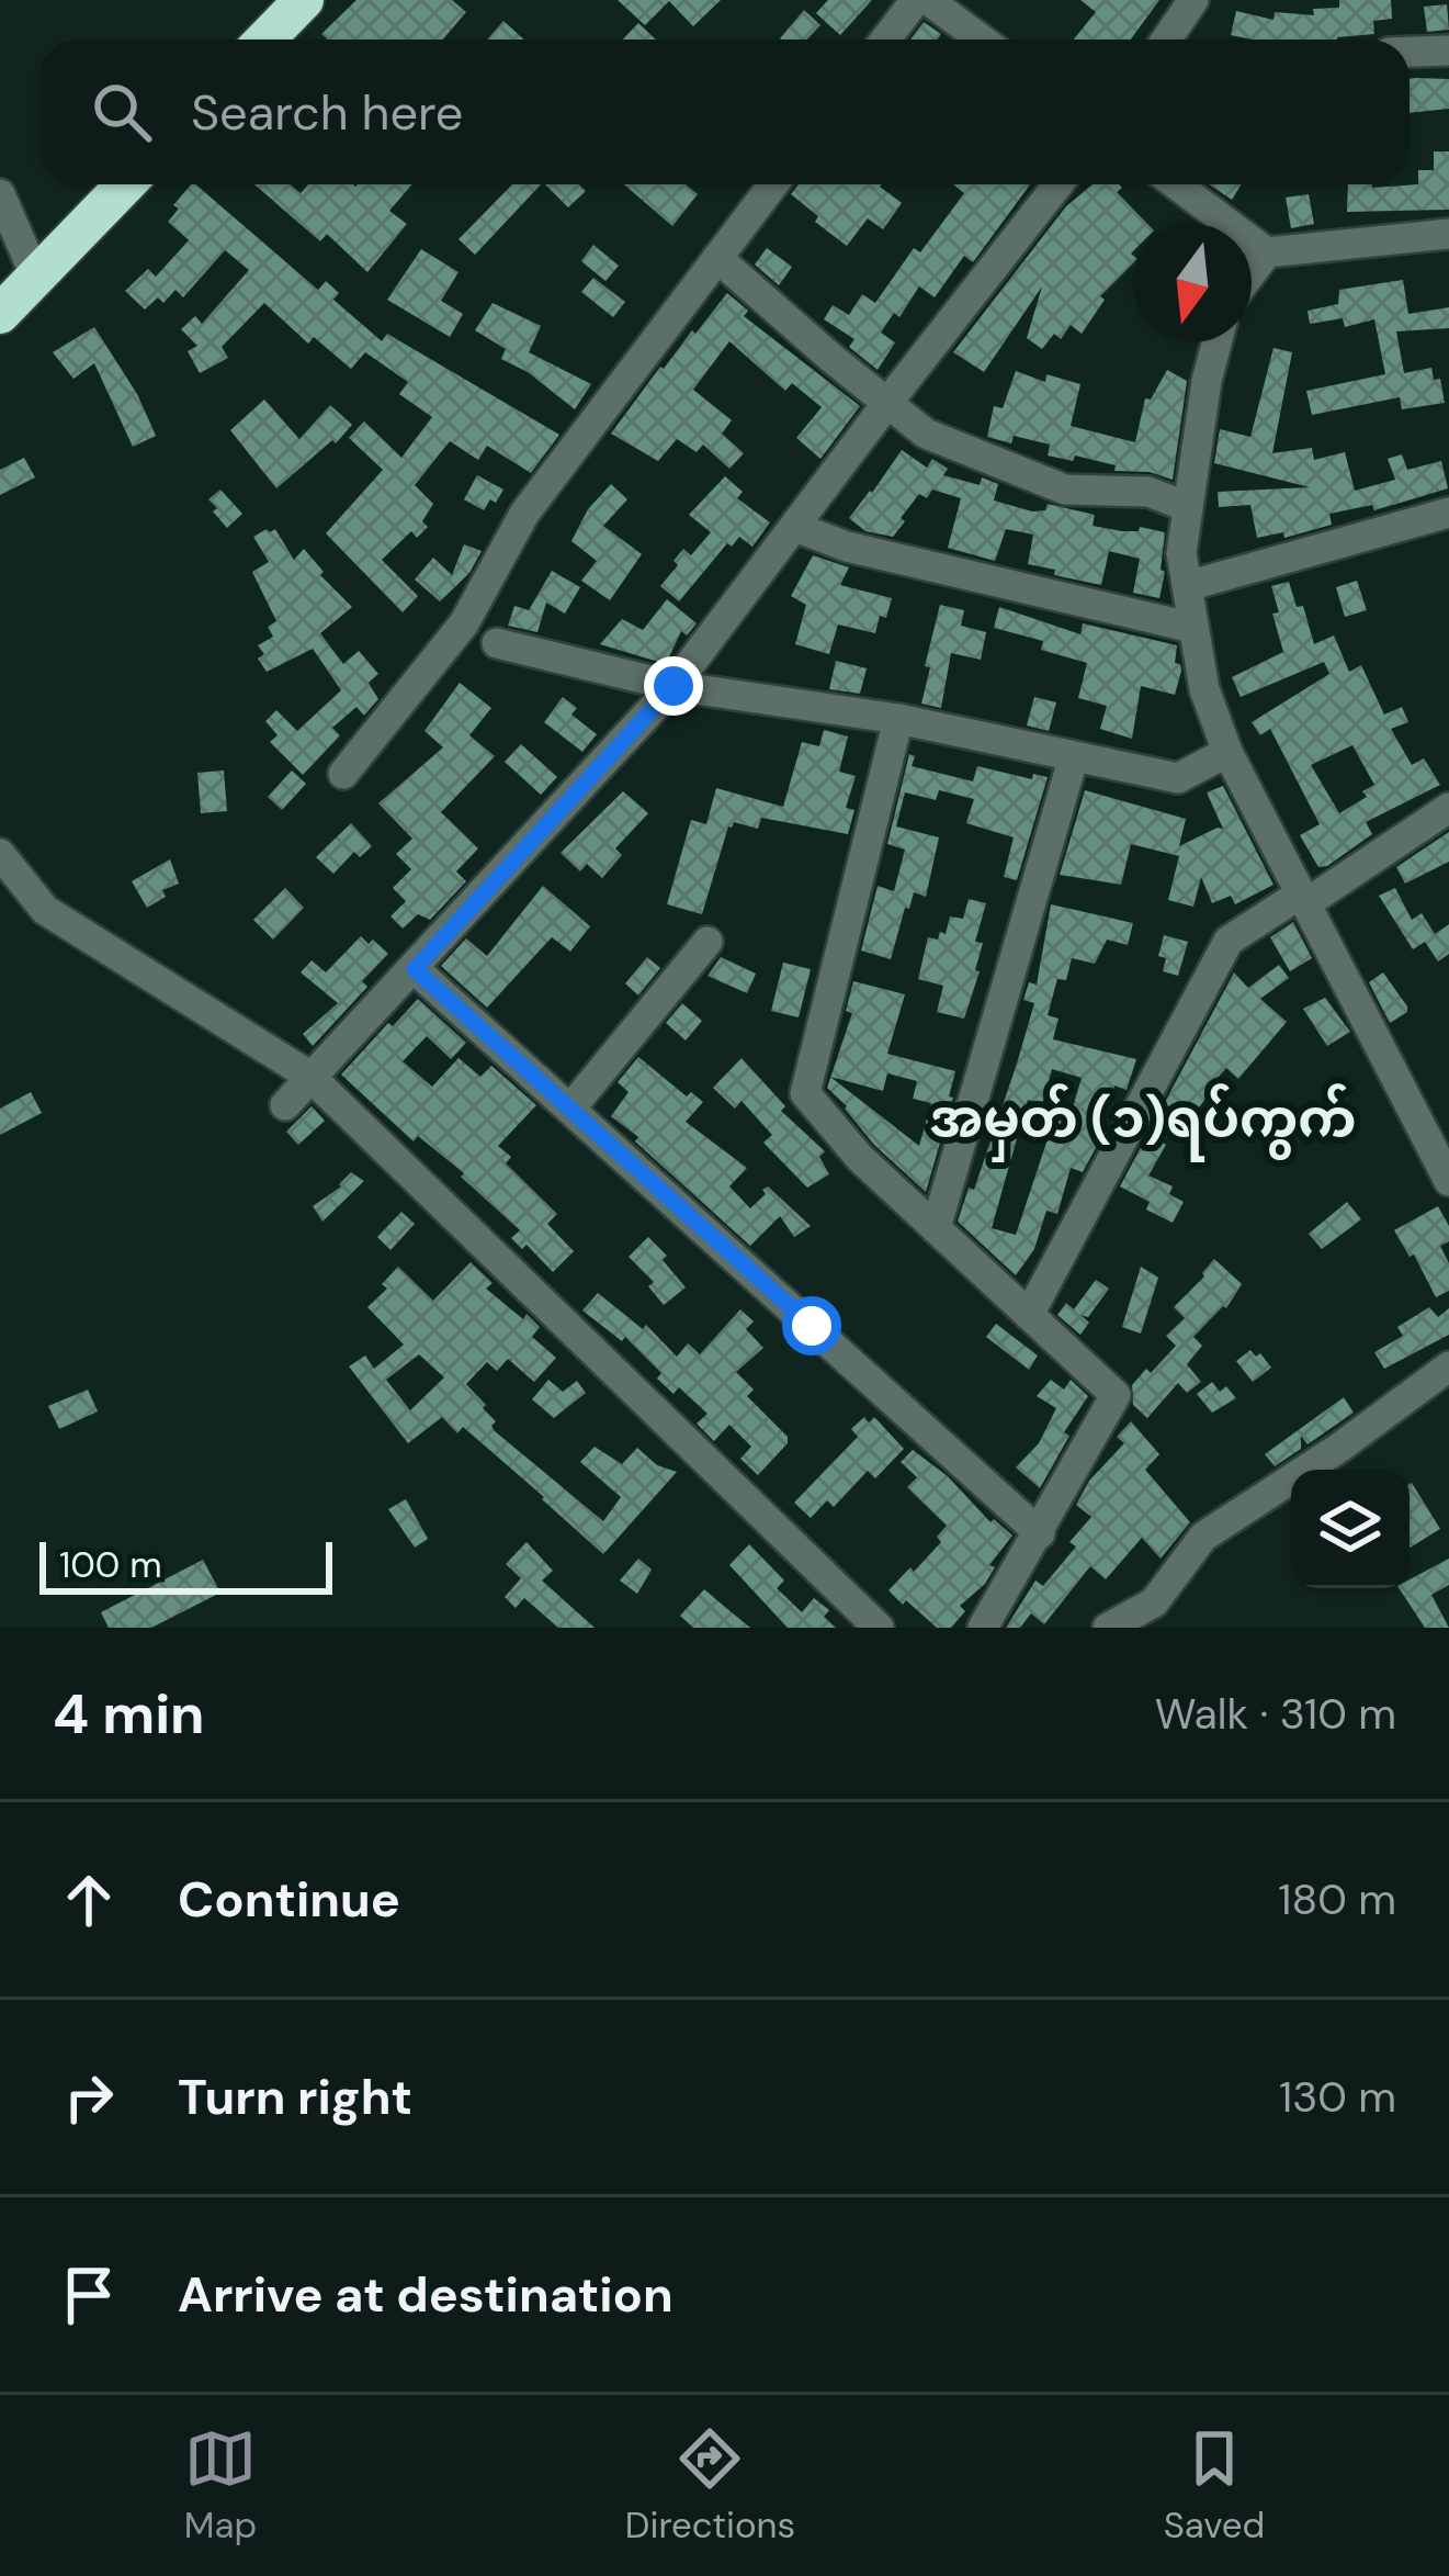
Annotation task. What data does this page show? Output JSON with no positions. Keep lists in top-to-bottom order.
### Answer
{
  "districts": ["အမှတ် (၁)ရပ်ကွက်"],
  "scale_bar": "100 m",
  "north": "bottom",
  "page": {
    "search": "Search here",
    "scale": "100 m",
    "heading": ["4 min", "Walk · 310 m"],
    "list": [
      ["Continue", "180 m"],
      ["Turn right", "130 m"],
      "Arrive at destination"
    ],
    "nav": ["Map", "Directions", "Saved"]
  }
}
